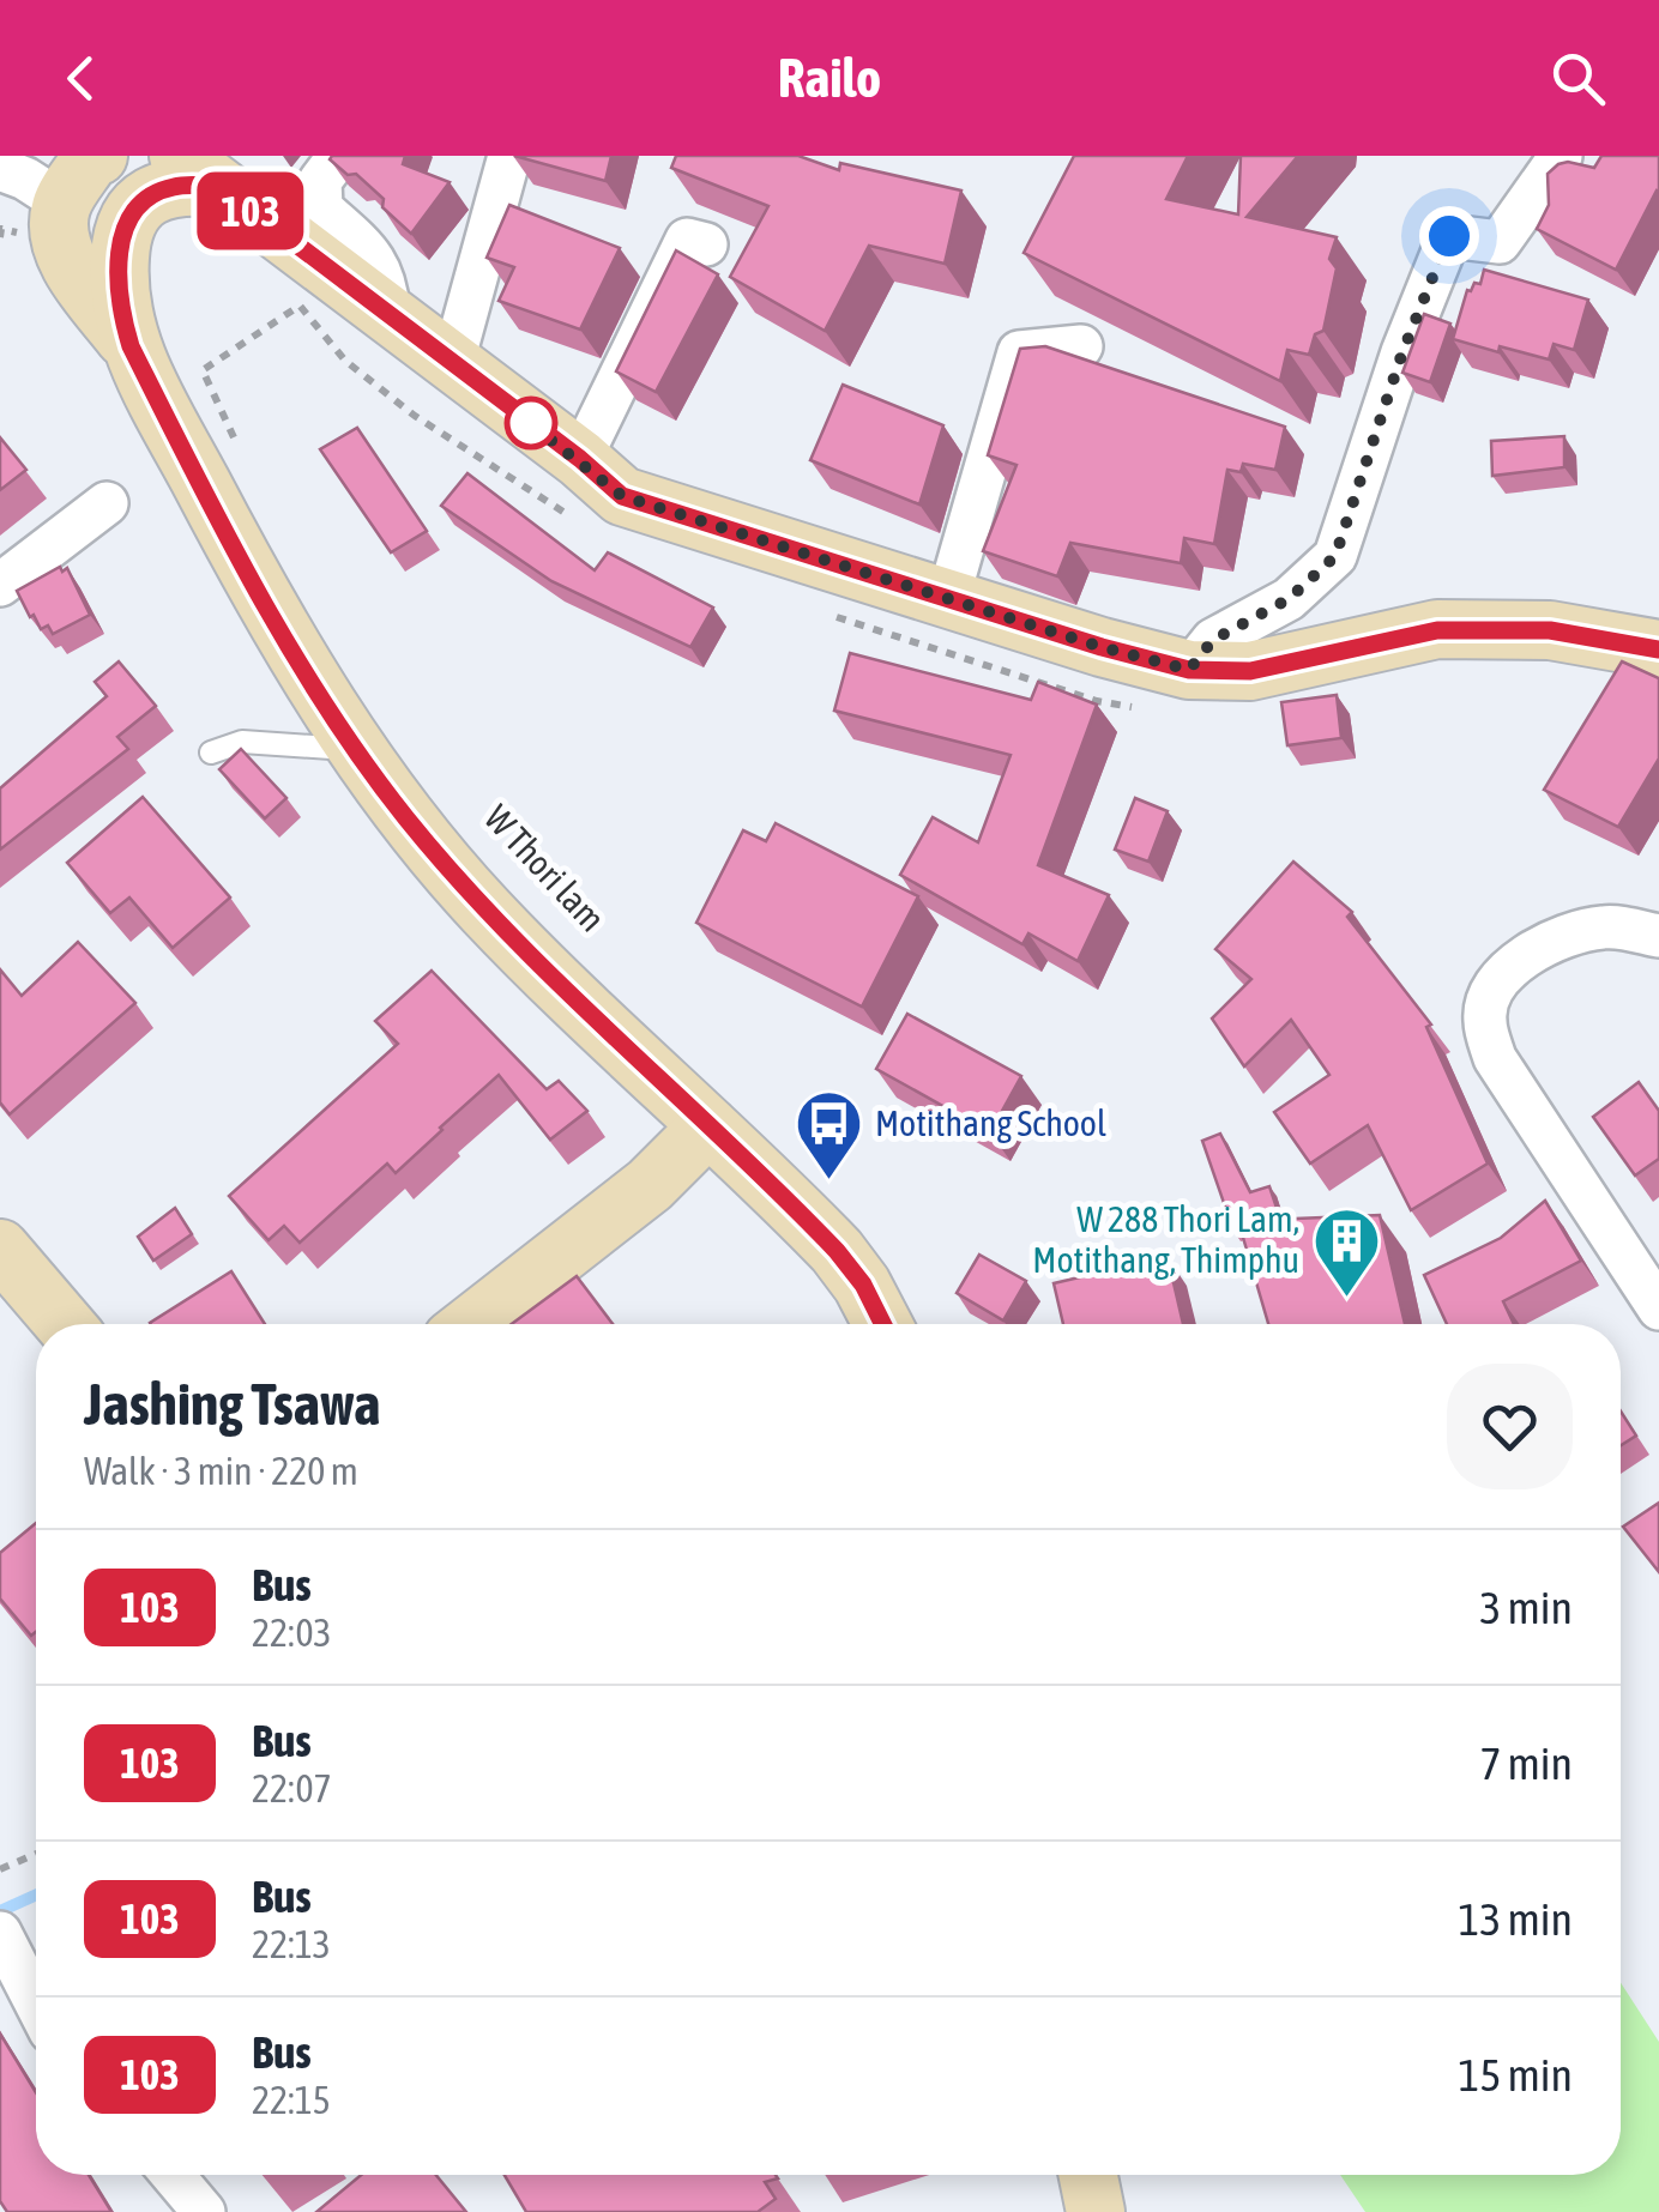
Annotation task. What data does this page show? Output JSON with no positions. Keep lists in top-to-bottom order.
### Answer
{
  "streets": {
    "main road": ["W Thori lam"]
  },
  "places": {
    "bus stop": ["Motithang School"],
    "building": ["W 288 Thori Lam, Motithang, Thimphu"]
  },
  "lines": ["bus line 103"],
  "page": {
    "header": "Railo",
    "on_map": "103",
    "heading": ["Jashing Tsawa", "Walk · 3 min · 220 m"],
    "list": [
      {
        "mark": "103",
        "name": "Bus",
        "note": "22:03",
        "value": "3 min"
      },
      {
        "mark": "103",
        "name": "Bus",
        "note": "22:07",
        "value": "7 min"
      },
      {
        "mark": "103",
        "name": "Bus",
        "note": "22:13",
        "value": "13 min"
      },
      {
        "mark": "103",
        "name": "Bus",
        "note": "22:15",
        "value": "15 min"
      }
    ]
  }
}
